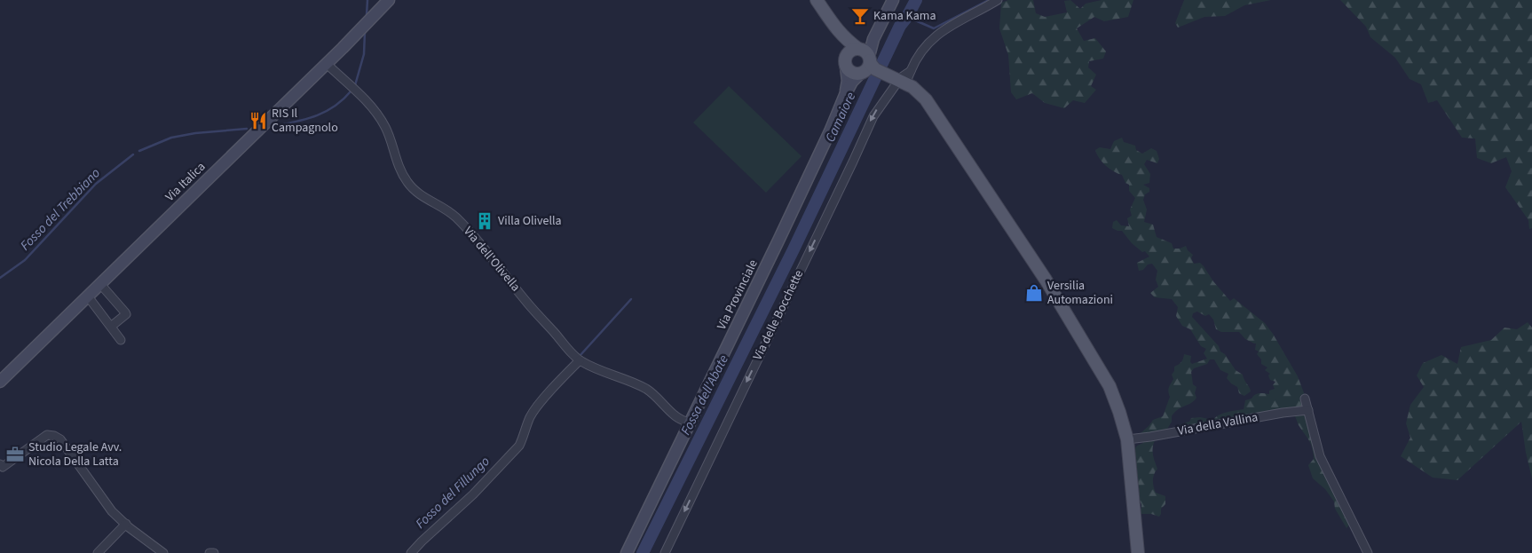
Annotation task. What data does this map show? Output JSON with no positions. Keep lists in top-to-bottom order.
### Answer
{
  "streets": {
    "main road": ["Via Italica", "Via Provinciale"],
    "street": ["Via dell'Olivella", "Via delle Bocchette", "Via della Vallina"]
  },
  "crossings": [
    ["Via Italica", "Via dell'Olivella"],
    ["Via dell'Olivella", "Via Provinciale"]
  ],
  "one_way": ["Via delle Bocchette"],
  "water": [
    "Camaiore",
    "Fosso del Trebbiano",
    "Fossa dell'Abate",
    "Fosso del Fillungo"
  ],
  "places": {
    "bar": ["Kama Kama"],
    "restaurant": ["RIS Il Campagnolo"],
    "building": ["Villa Olivella"],
    "shop": ["Versilia Automazioni"],
    "office": ["Studio Legale Avv. Nicola Della Latta"]
  }
}
